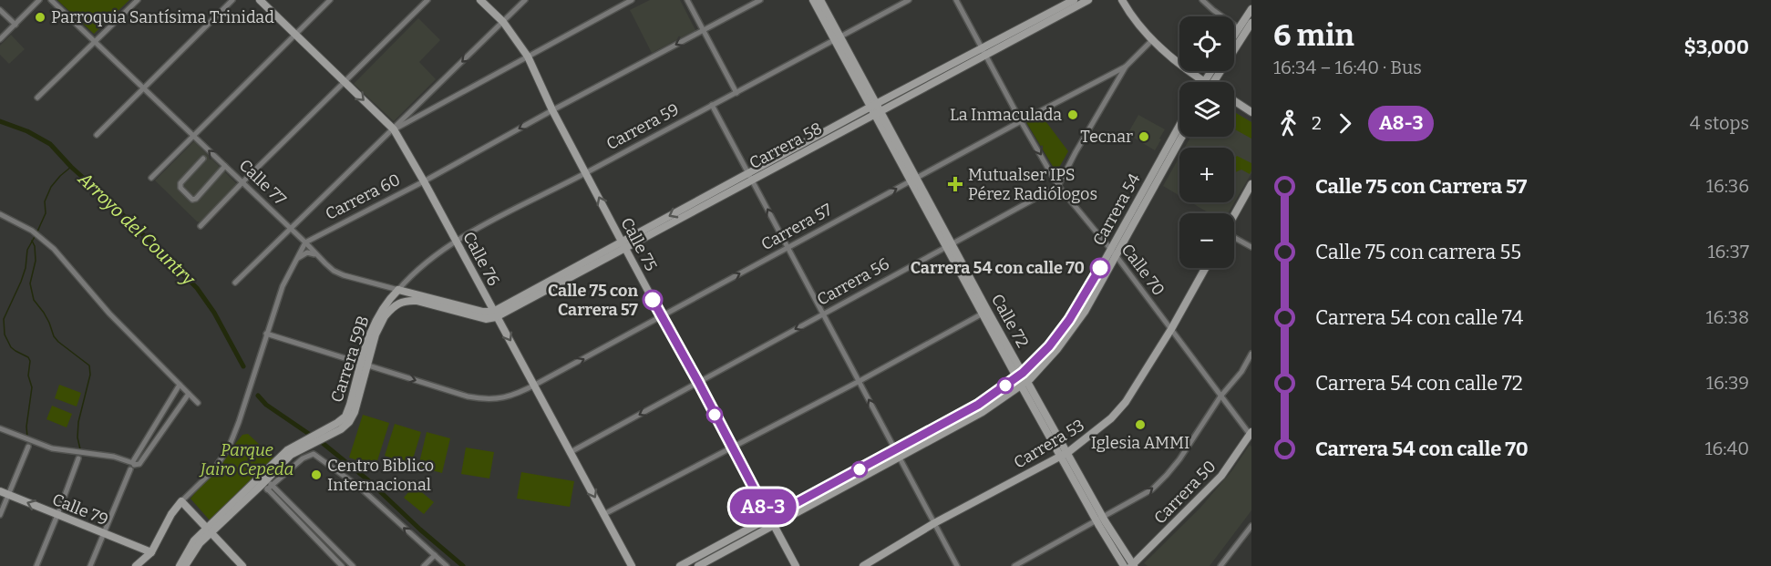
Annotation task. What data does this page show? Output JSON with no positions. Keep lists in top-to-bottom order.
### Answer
{
  "streets": {
    "street": [
      "Carrera 59",
      "Carrera 58",
      "Calle 77",
      "Carrera 60",
      "Carrera 54",
      "Carrera 57",
      "Calle 75",
      "Calle 76",
      "Calle 70",
      "Carrera 56",
      "Calle 72",
      "Carrera 59B",
      "Carrera 53",
      "Carrera 50",
      "Calle 79"
    ]
  },
  "crossings": [
    ["Carrera 59", "Calle 77"],
    ["Carrera 59", "Calle 75"],
    ["Carrera 59", "Calle 76"],
    ["Carrera 59", "Calle 72"],
    ["Carrera 59", "Carrera 59B"],
    ["Carrera 58", "Calle 77"],
    ["Carrera 58", "Calle 75"],
    ["Carrera 58", "Calle 76"],
    ["Carrera 58", "Calle 70"],
    ["Carrera 58", "Calle 72"],
    ["Calle 77", "Carrera 60"],
    ["Calle 77", "Calle 76"],
    ["Calle 77", "Carrera 59B"],
    ["Carrera 60", "Calle 75"],
    ["Carrera 60", "Calle 76"],
    ["Carrera 54", "Calle 75"],
    ["Carrera 54", "Calle 70"],
    ["Carrera 54", "Calle 72"],
    ["Carrera 57", "Calle 75"],
    ["Carrera 57", "Calle 76"],
    ["Carrera 57", "Calle 70"],
    ["Carrera 57", "Calle 72"],
    ["Carrera 57", "Carrera 59B"],
    ["Calle 75", "Carrera 56"],
    ["Calle 76", "Carrera 56"],
    ["Calle 70", "Carrera 56"],
    ["Calle 70", "Carrera 53"],
    ["Calle 70", "Carrera 50"],
    ["Carrera 56", "Calle 72"],
    ["Calle 72", "Carrera 53"],
    ["Calle 72", "Carrera 50"]
  ],
  "one_way": ["Carrera 60", "Carrera 57", "Carrera 56"],
  "water": ["Arroyo del Country"],
  "parks": ["Parque Jairo Cepeda"],
  "places": {
    "other": [
      "Parroquia Santísima Trinidad",
      "La Inmaculada",
      "Tecnar",
      "Carrera 54 con calle 70",
      "Calle 75 con Carrera 57",
      "Iglesia AMMI",
      "Centro Biblico Internacional"
    ],
    "health": ["Mutualser IPS Pérez Radiólogos"]
  },
  "lines": ["bus line A8-3"],
  "page": {
    "on_map": "A8-3",
    "heading": ["6 min", "16:34 – 16:40 · Bus", "$3,000"],
    "map_buttons": ["+", "−"],
    "legs": ["2", "A8-3", "4 stops"],
    "list": [
      {
        "name": "Calle 75 con Carrera 57",
        "value": "16:36"
      },
      {
        "name": "Calle 75 con carrera 55",
        "value": "16:37"
      },
      {
        "name": "Carrera 54 con calle 74",
        "value": "16:38"
      },
      {
        "name": "Carrera 54 con calle 72",
        "value": "16:39"
      },
      {
        "name": "Carrera 54 con calle 70",
        "value": "16:40"
      }
    ]
  }
}
